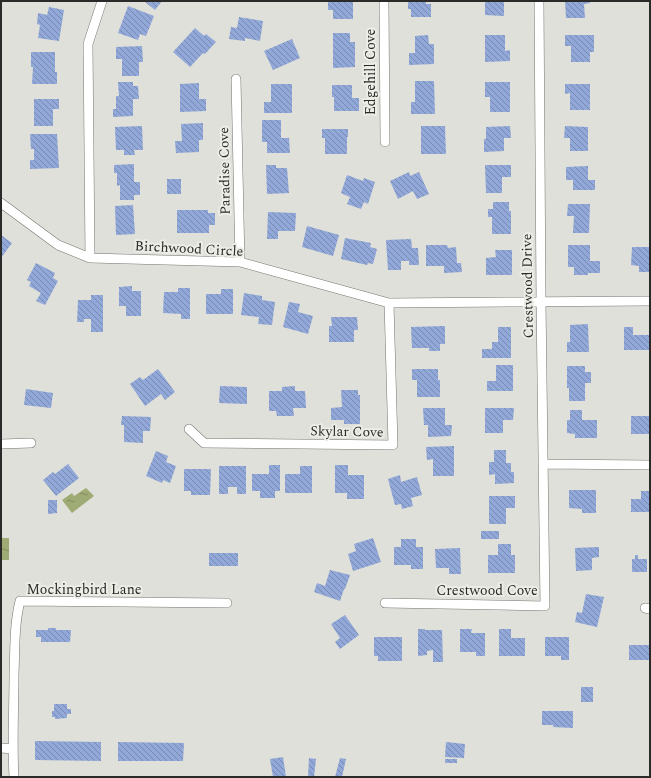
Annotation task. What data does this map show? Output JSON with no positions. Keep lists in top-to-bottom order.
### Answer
{
  "streets": {
    "street": [
      "Edgehill Cove",
      "Paradise Cove",
      "Birchwood Circle",
      "Crestwood Drive",
      "Skylar Cove",
      "Mockingbird Lane",
      "Crestwood Cove"
    ]
  },
  "crossings": [
    ["Paradise Cove", "Birchwood Circle"],
    ["Birchwood Circle", "Crestwood Drive"],
    ["Birchwood Circle", "Skylar Cove"],
    ["Crestwood Drive", "Crestwood Cove"]
  ]
}
